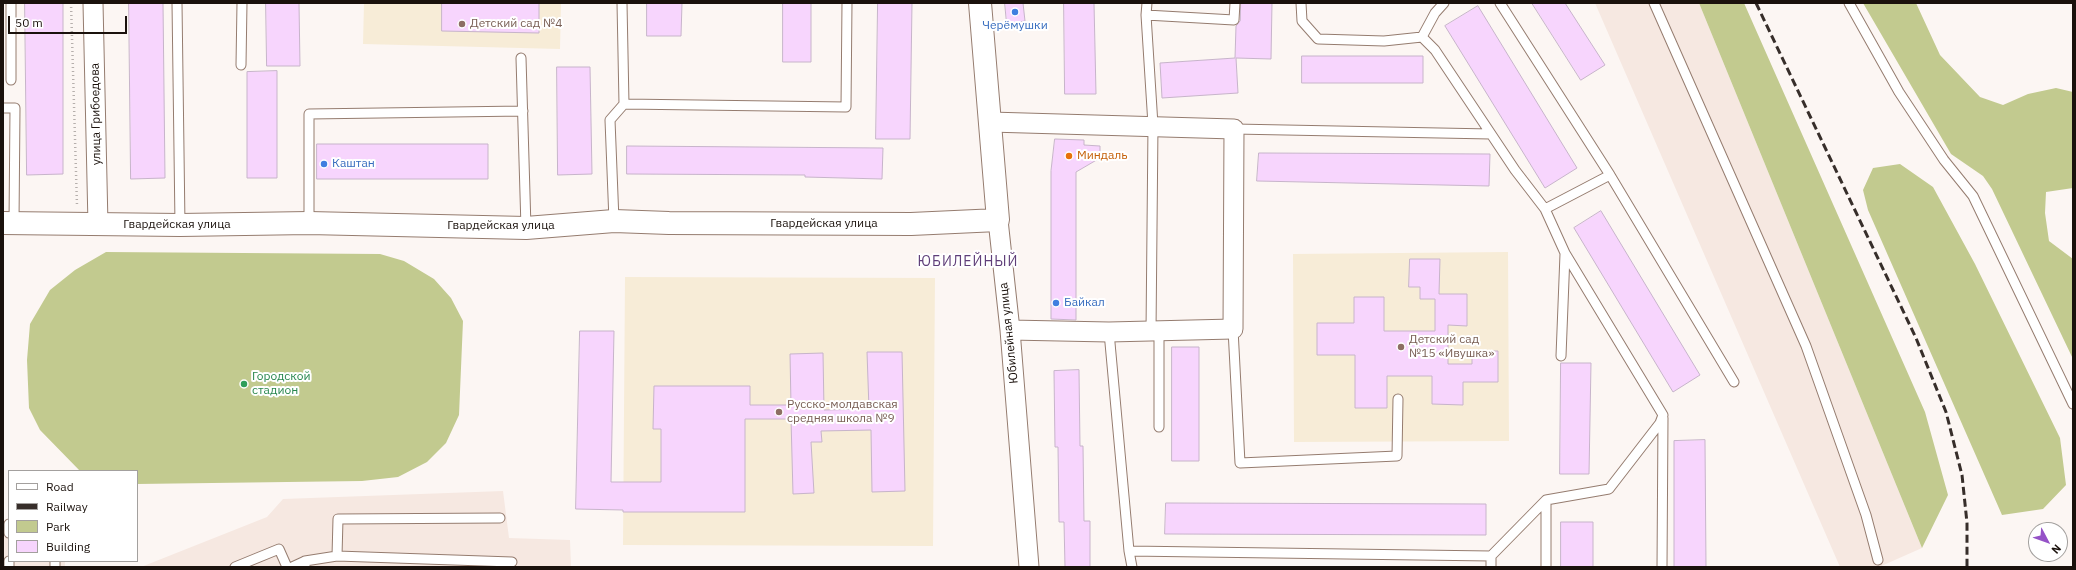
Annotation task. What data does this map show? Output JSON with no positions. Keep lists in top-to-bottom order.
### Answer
{
  "streets": {
    "street": ["улица Грибоедова", "Гвардейская улица", "Юбилейная улица"]
  },
  "crossings": [
    ["улица Грибоедова", "Гвардейская улица"],
    ["Гвардейская улица", "Юбилейная улица"]
  ],
  "districts": ["ЮБИЛЕЙНЫЙ"],
  "places": [
    "Черёмушки",
    "Детский сад №4",
    "Миндаль",
    "Каштан",
    "Байкал",
    "Детский сад №15 «Ивушка»",
    "Городской стадион",
    "Русско-молдавская средняя школа №9"
  ],
  "legend": [
    "Road",
    "Railway",
    "Park",
    "Building"
  ],
  "scale_bar": "50 m",
  "north": "bottom right"
}
